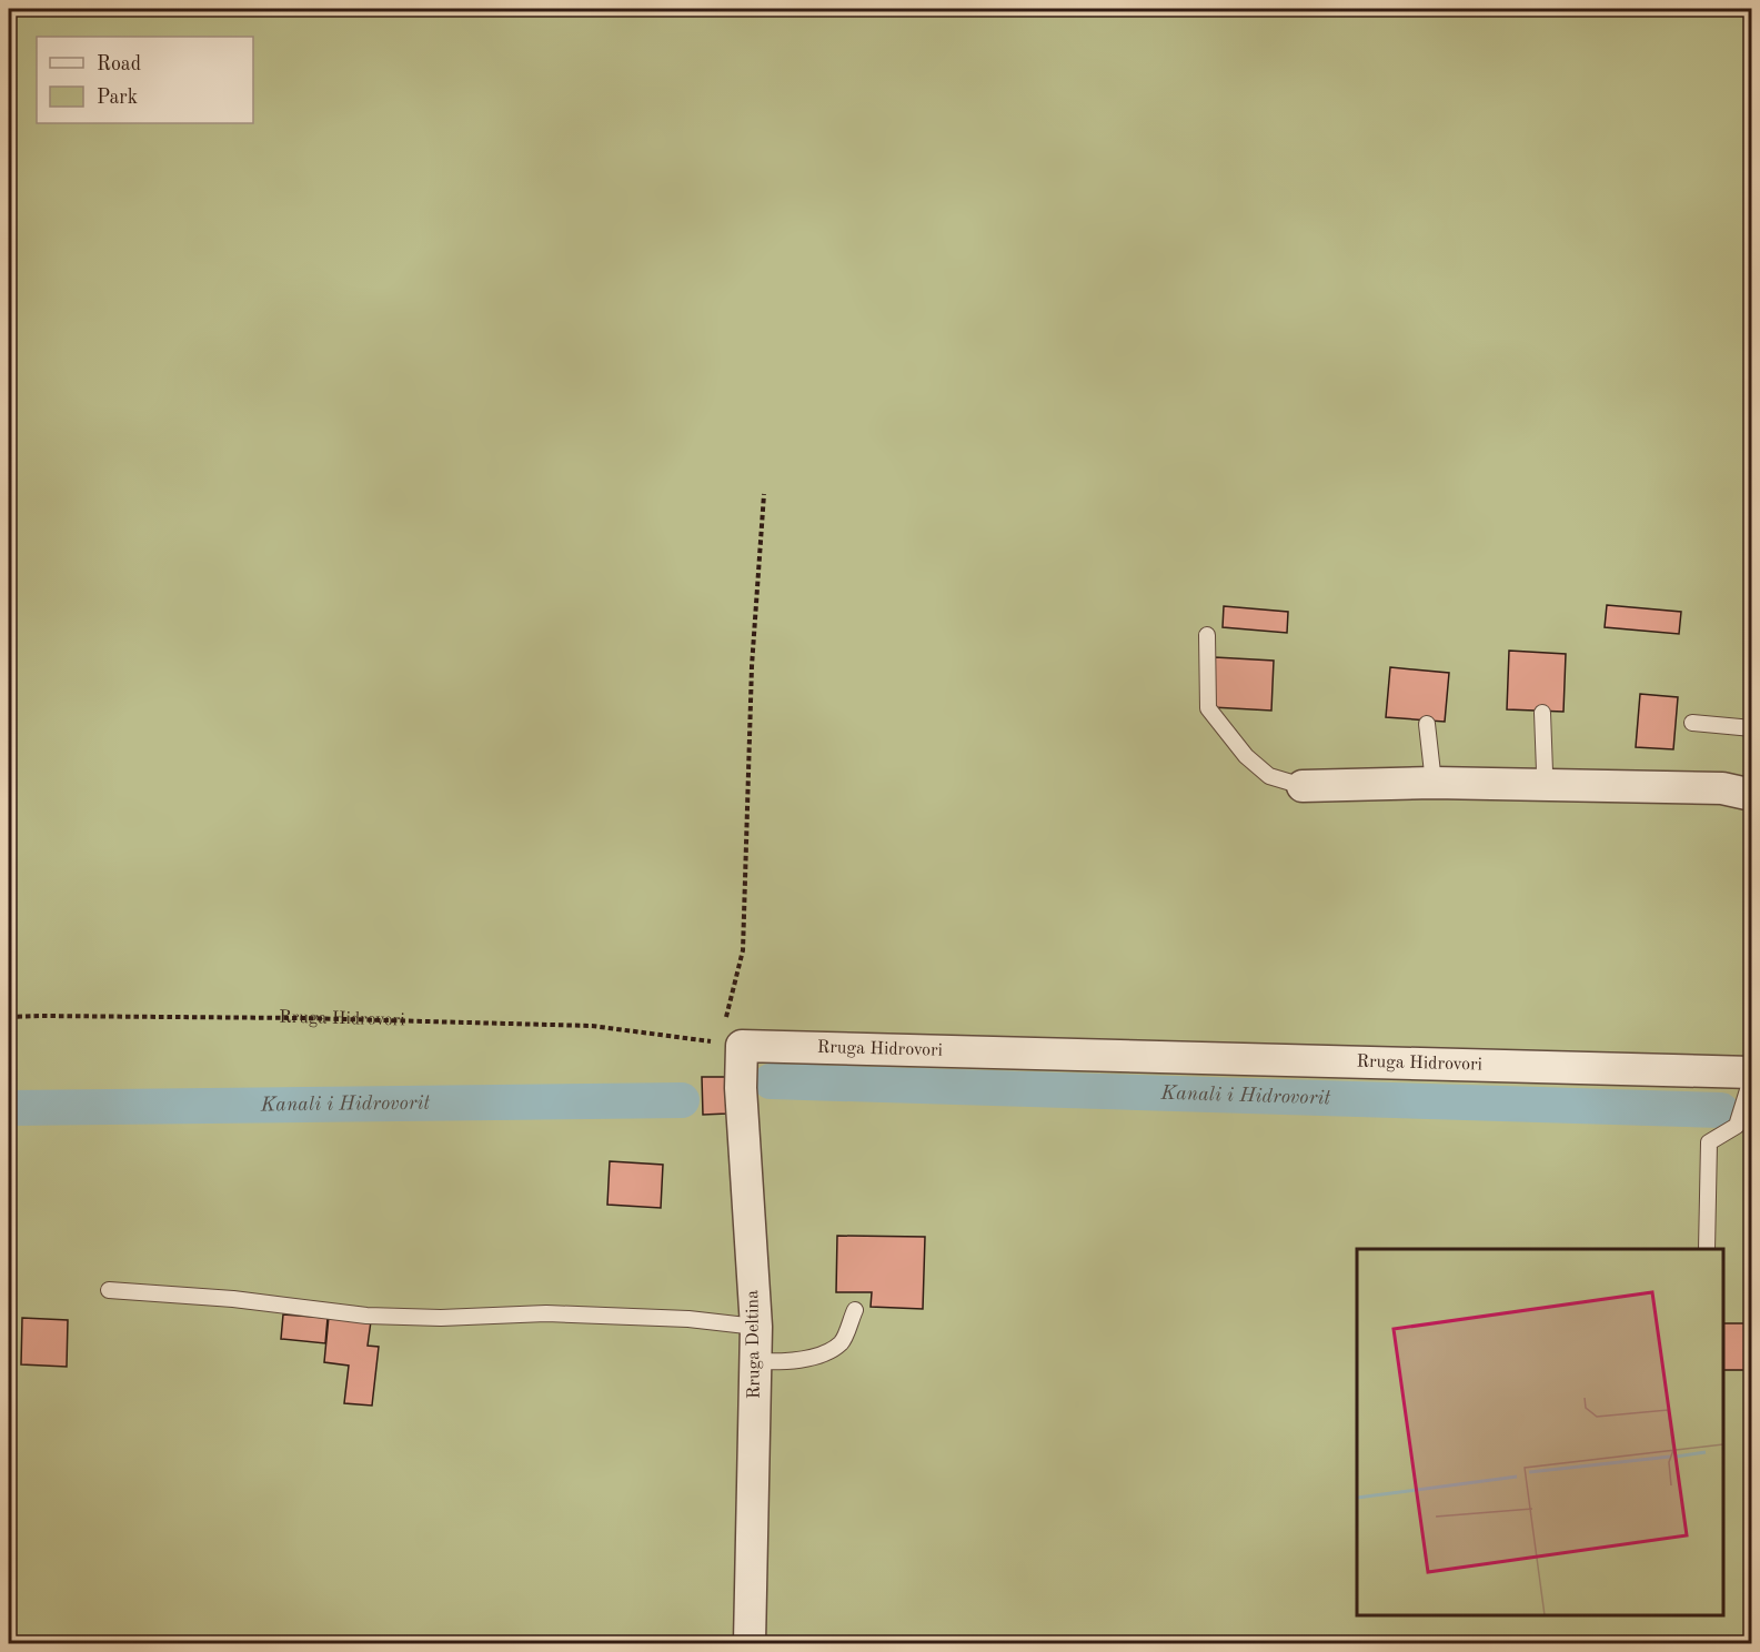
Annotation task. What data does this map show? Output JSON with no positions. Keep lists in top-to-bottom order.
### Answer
{
  "streets": {
    "street": ["Rruga Hidrovori", "Rruga Deltina"]
  },
  "crossings": [
    ["Rruga Hidrovori", "Rruga Deltina"]
  ],
  "water": ["Kanali i Hidrovorit"],
  "legend": ["Road", "Park"]
}
